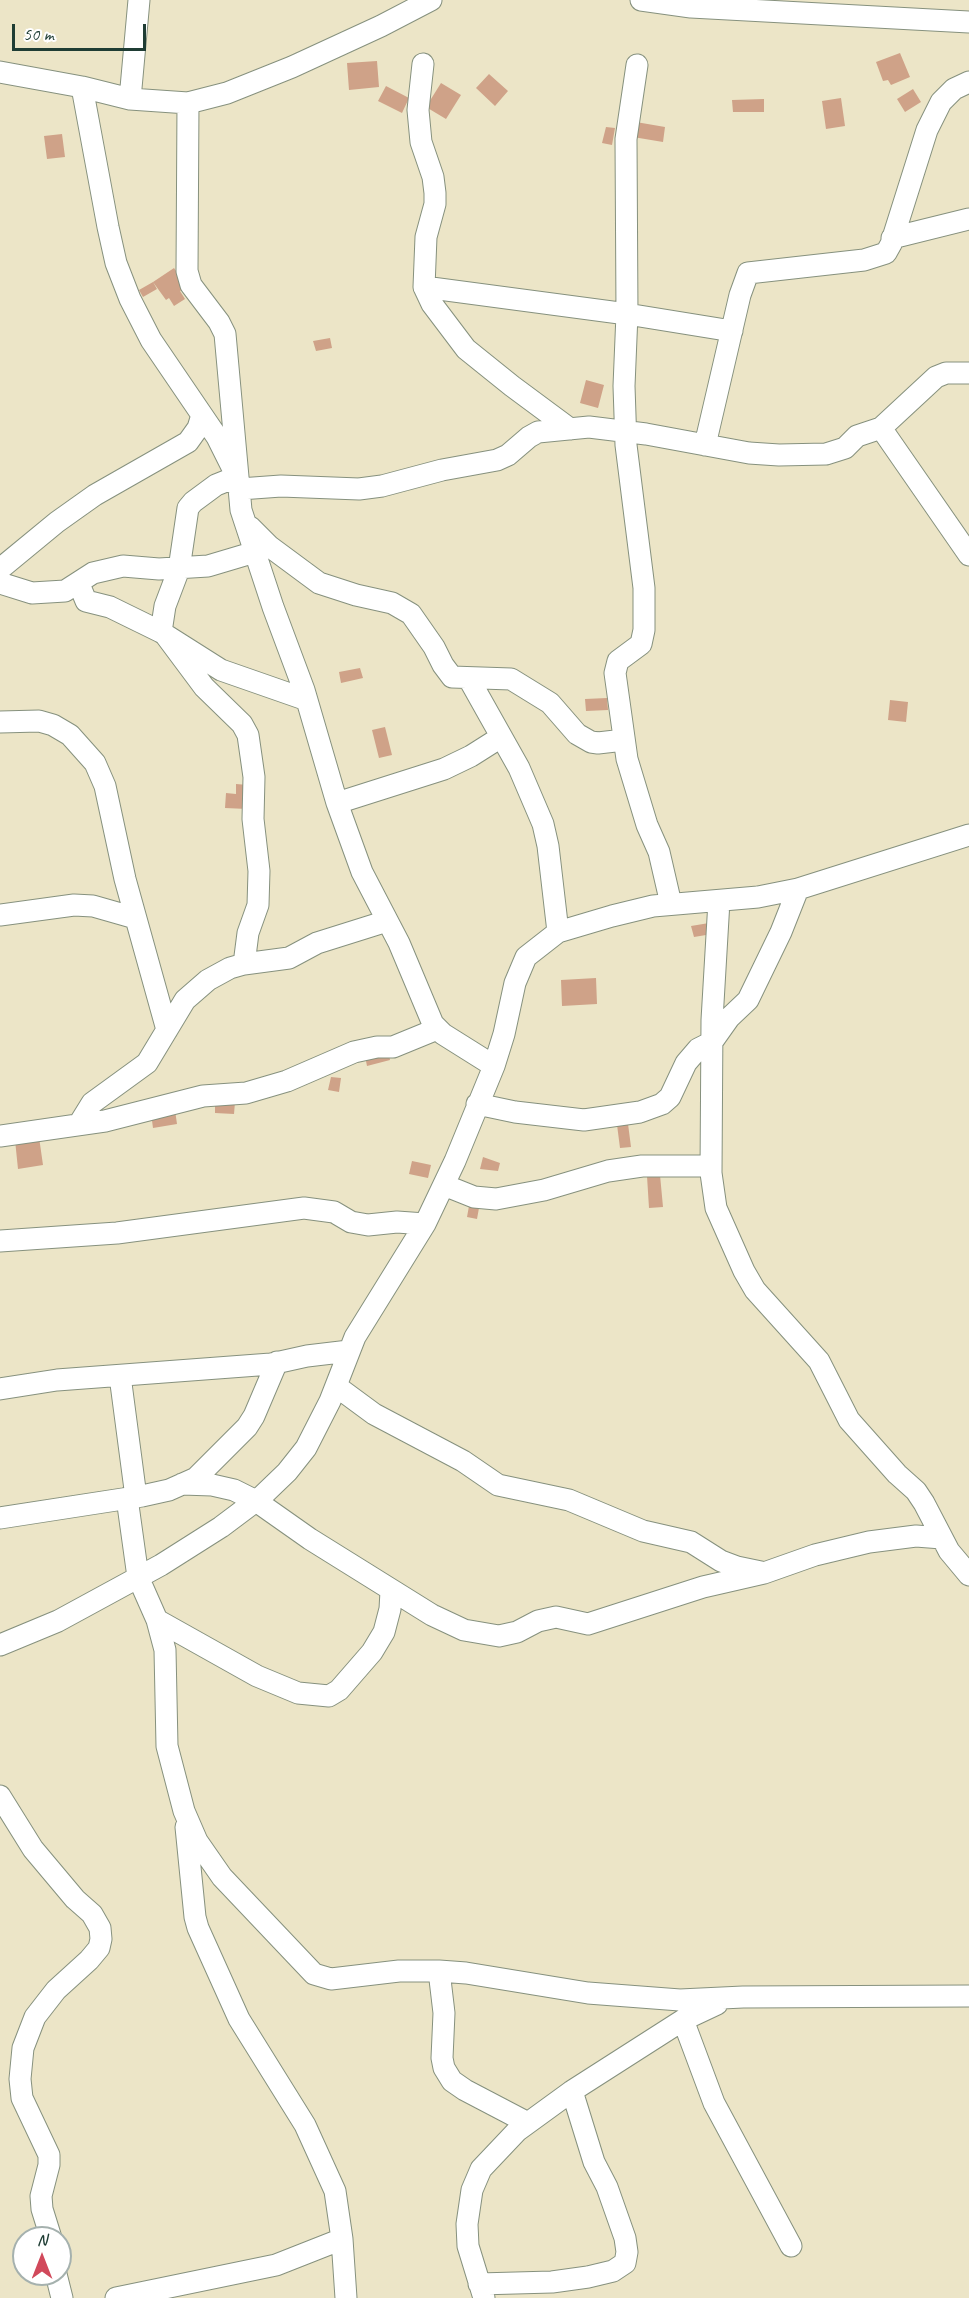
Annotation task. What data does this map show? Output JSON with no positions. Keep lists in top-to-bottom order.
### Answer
{
  "scale_bar": "50 m",
  "north": "top"
}
